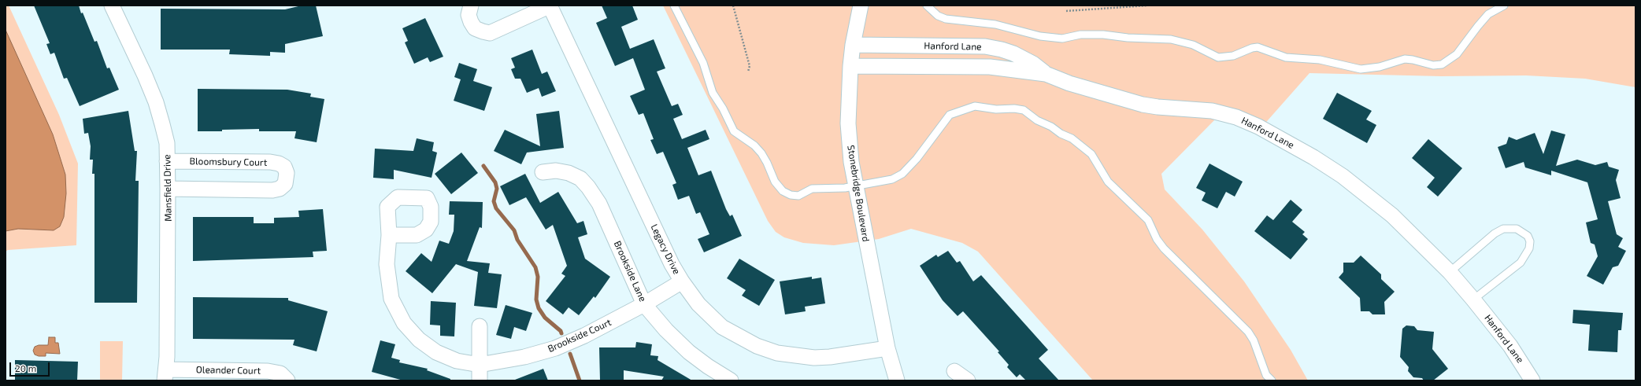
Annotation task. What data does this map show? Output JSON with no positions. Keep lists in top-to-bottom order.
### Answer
{
  "streets": {
    "street": [
      "Hanford Lane",
      "Bloomsbury Court",
      "Mansfield Drive",
      "Stonebridge Boulevard",
      "Legacy Drive",
      "Brookside Lane",
      "Brookside Court",
      "Oleander Court"
    ]
  },
  "crossings": [
    ["Hanford Lane", "Stonebridge Boulevard"],
    ["Bloomsbury Court", "Mansfield Drive"],
    ["Mansfield Drive", "Oleander Court"],
    ["Stonebridge Boulevard", "Legacy Drive"],
    ["Legacy Drive", "Brookside Court"],
    ["Brookside Lane", "Brookside Court"]
  ],
  "scale_bar": "20 m"
}
